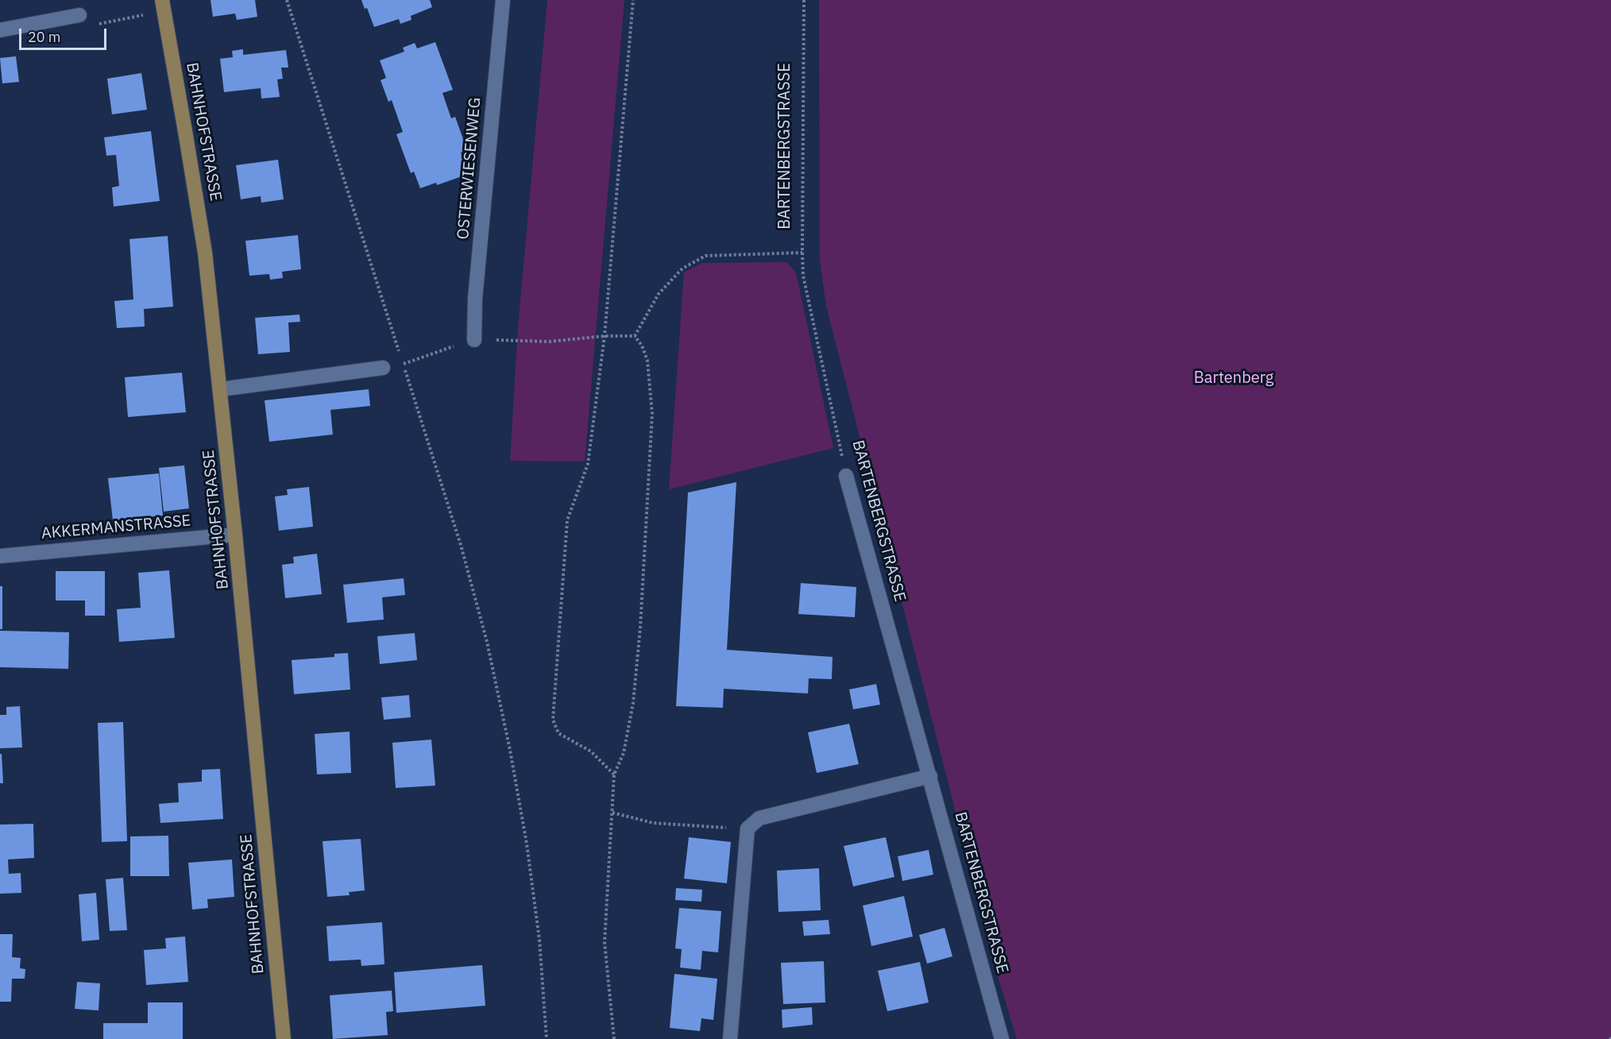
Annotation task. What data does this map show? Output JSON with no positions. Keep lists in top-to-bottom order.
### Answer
{
  "streets": {
    "main road": ["BAHNHOFSTRASSE"],
    "street": ["BARTENBERGSTRASSE", "OSTERWIESENWEG", "AKKERMANSTRASSE"]
  },
  "crossings": [
    ["BAHNHOFSTRASSE", "AKKERMANSTRASSE"]
  ],
  "parks": ["Bartenberg"],
  "scale_bar": "20 m"
}
